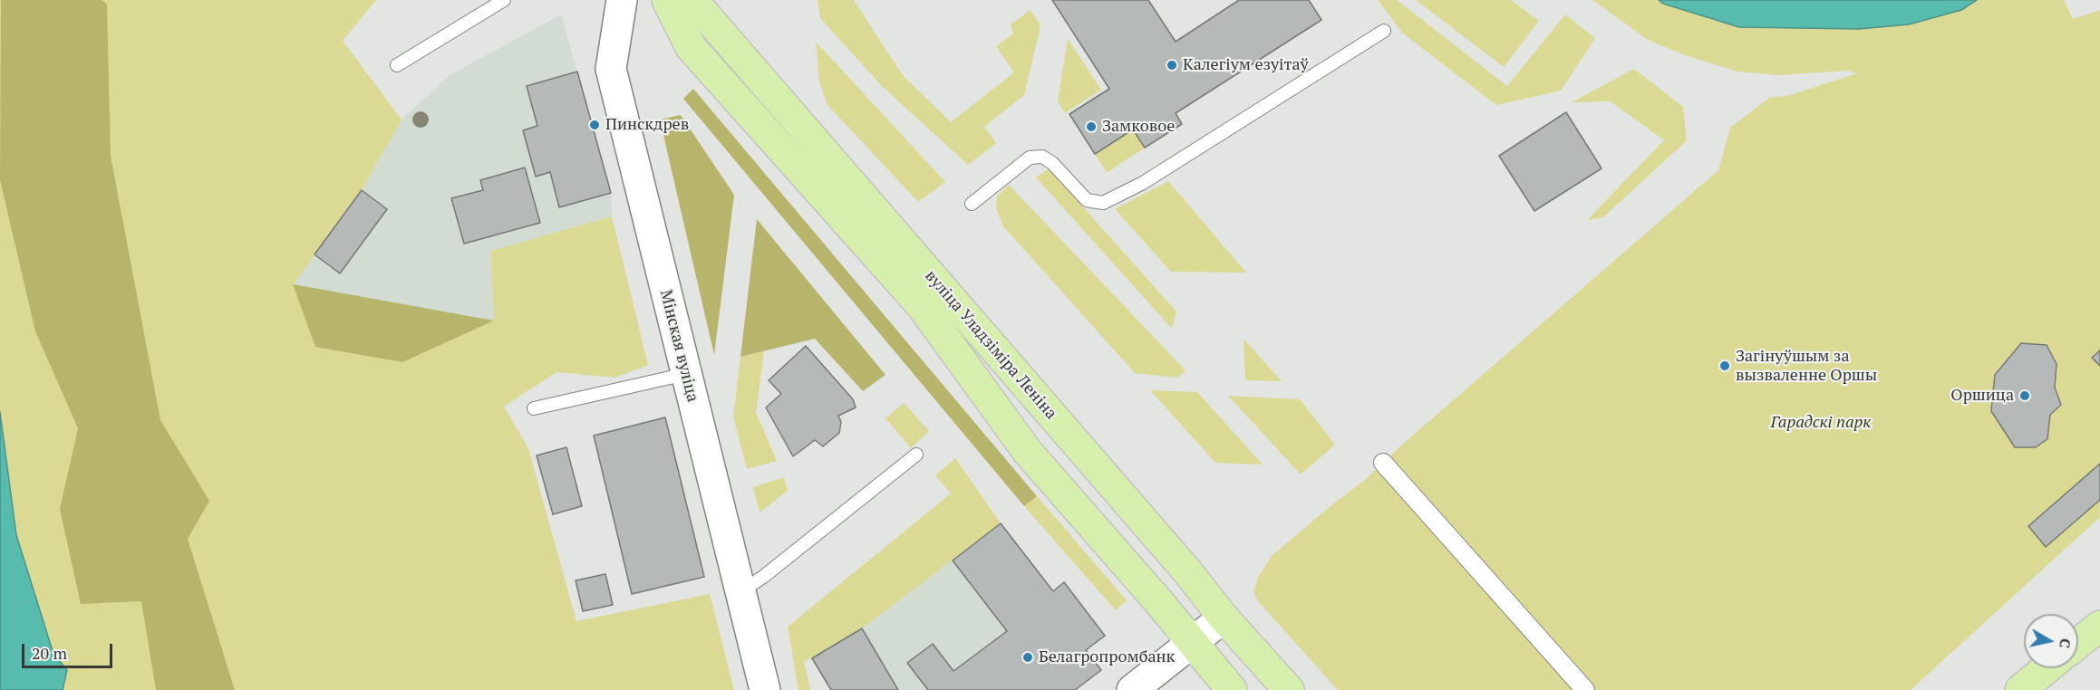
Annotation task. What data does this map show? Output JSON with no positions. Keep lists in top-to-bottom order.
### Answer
{
  "streets": {
    "main road": ["вуліца Уладзіміра Леніна"],
    "street": ["Мінская вуліца"]
  },
  "parks": ["Гарадскі парк"],
  "places": [
    "Калегіум езуітаў",
    "Пинскдрев",
    "Замковое",
    "Загінуўшым за вызваленне Оршы",
    "Оршица",
    "Белагропромбанк"
  ],
  "scale_bar": "20 m",
  "north": "right"
}
